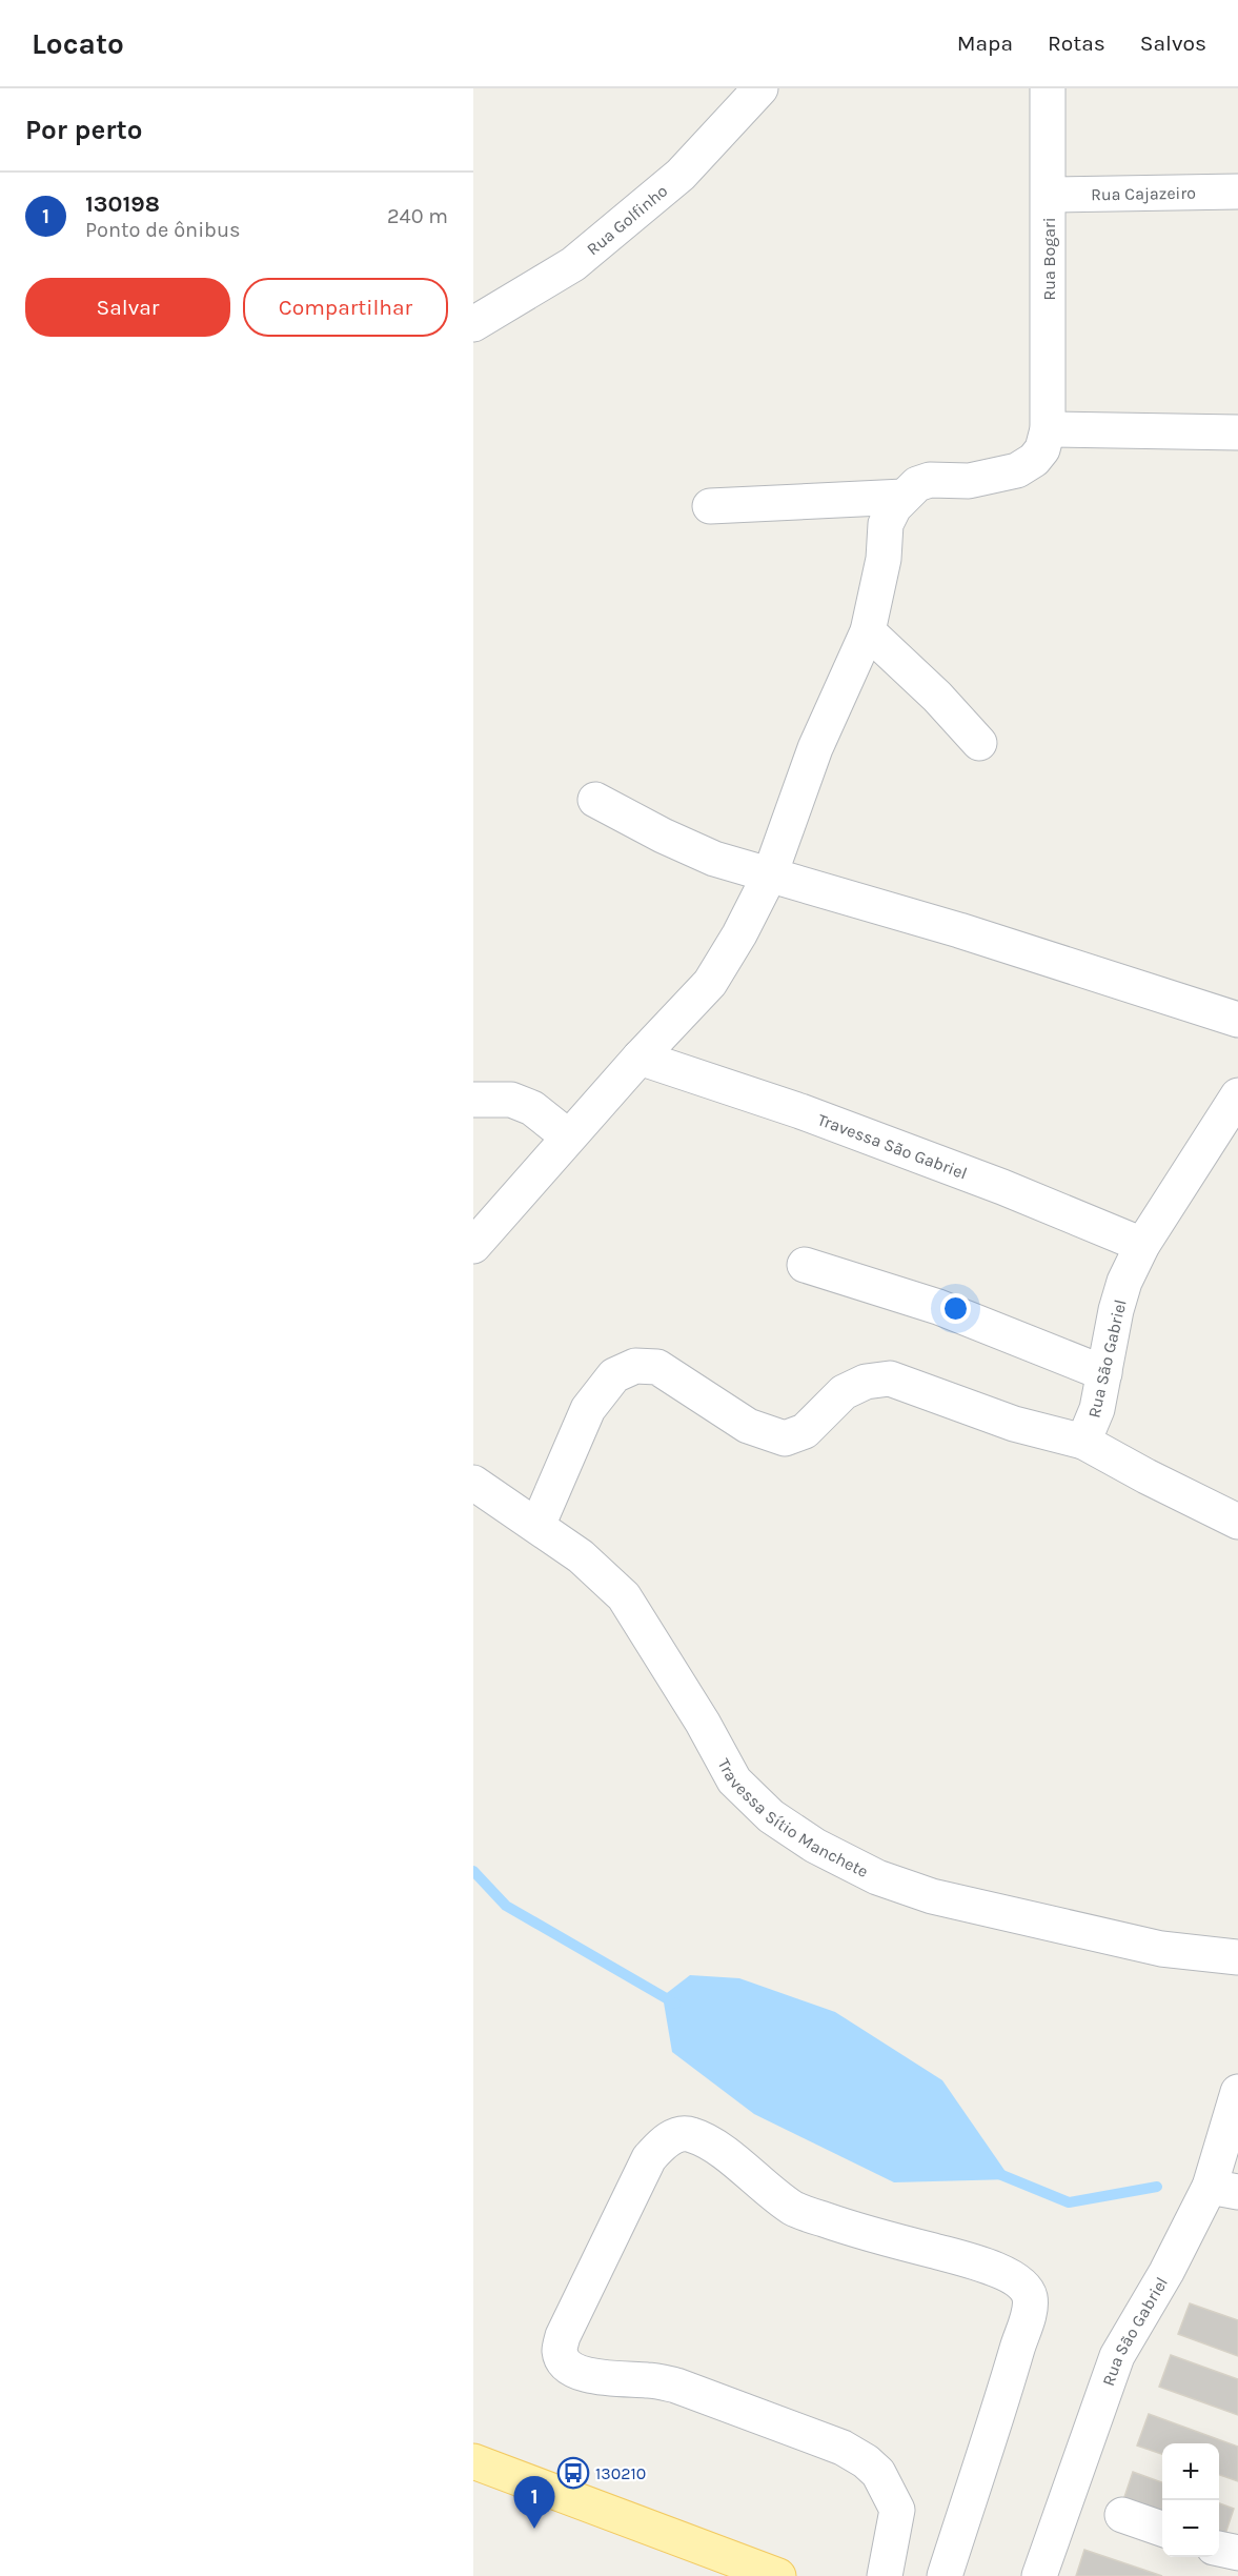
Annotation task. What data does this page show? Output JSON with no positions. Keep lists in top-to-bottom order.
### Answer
{
  "streets": {
    "street": [
      "Rua Cajazeiro",
      "Rua Golfinho",
      "Rua Bogari",
      "Travessa São Gabriel",
      "Rua São Gabriel",
      "Travessa Sítio Manchete"
    ]
  },
  "crossings": [
    ["Rua Cajazeiro", "Rua Bogari"],
    ["Travessa São Gabriel", "Rua São Gabriel"]
  ],
  "places": {
    "bus stop": ["130210"]
  },
  "page": {
    "header": "Locato",
    "nav": ["Mapa", "Rotas", "Salvos"],
    "heading": "Por perto",
    "list": [
      {
        "mark": "1",
        "name": "130198",
        "note": "Ponto de ônibus",
        "value": "240 m"
      }
    ],
    "buttons": ["Salvar", "Compartilhar"],
    "map_buttons": ["+", "−"],
    "pins": "1"
  }
}
